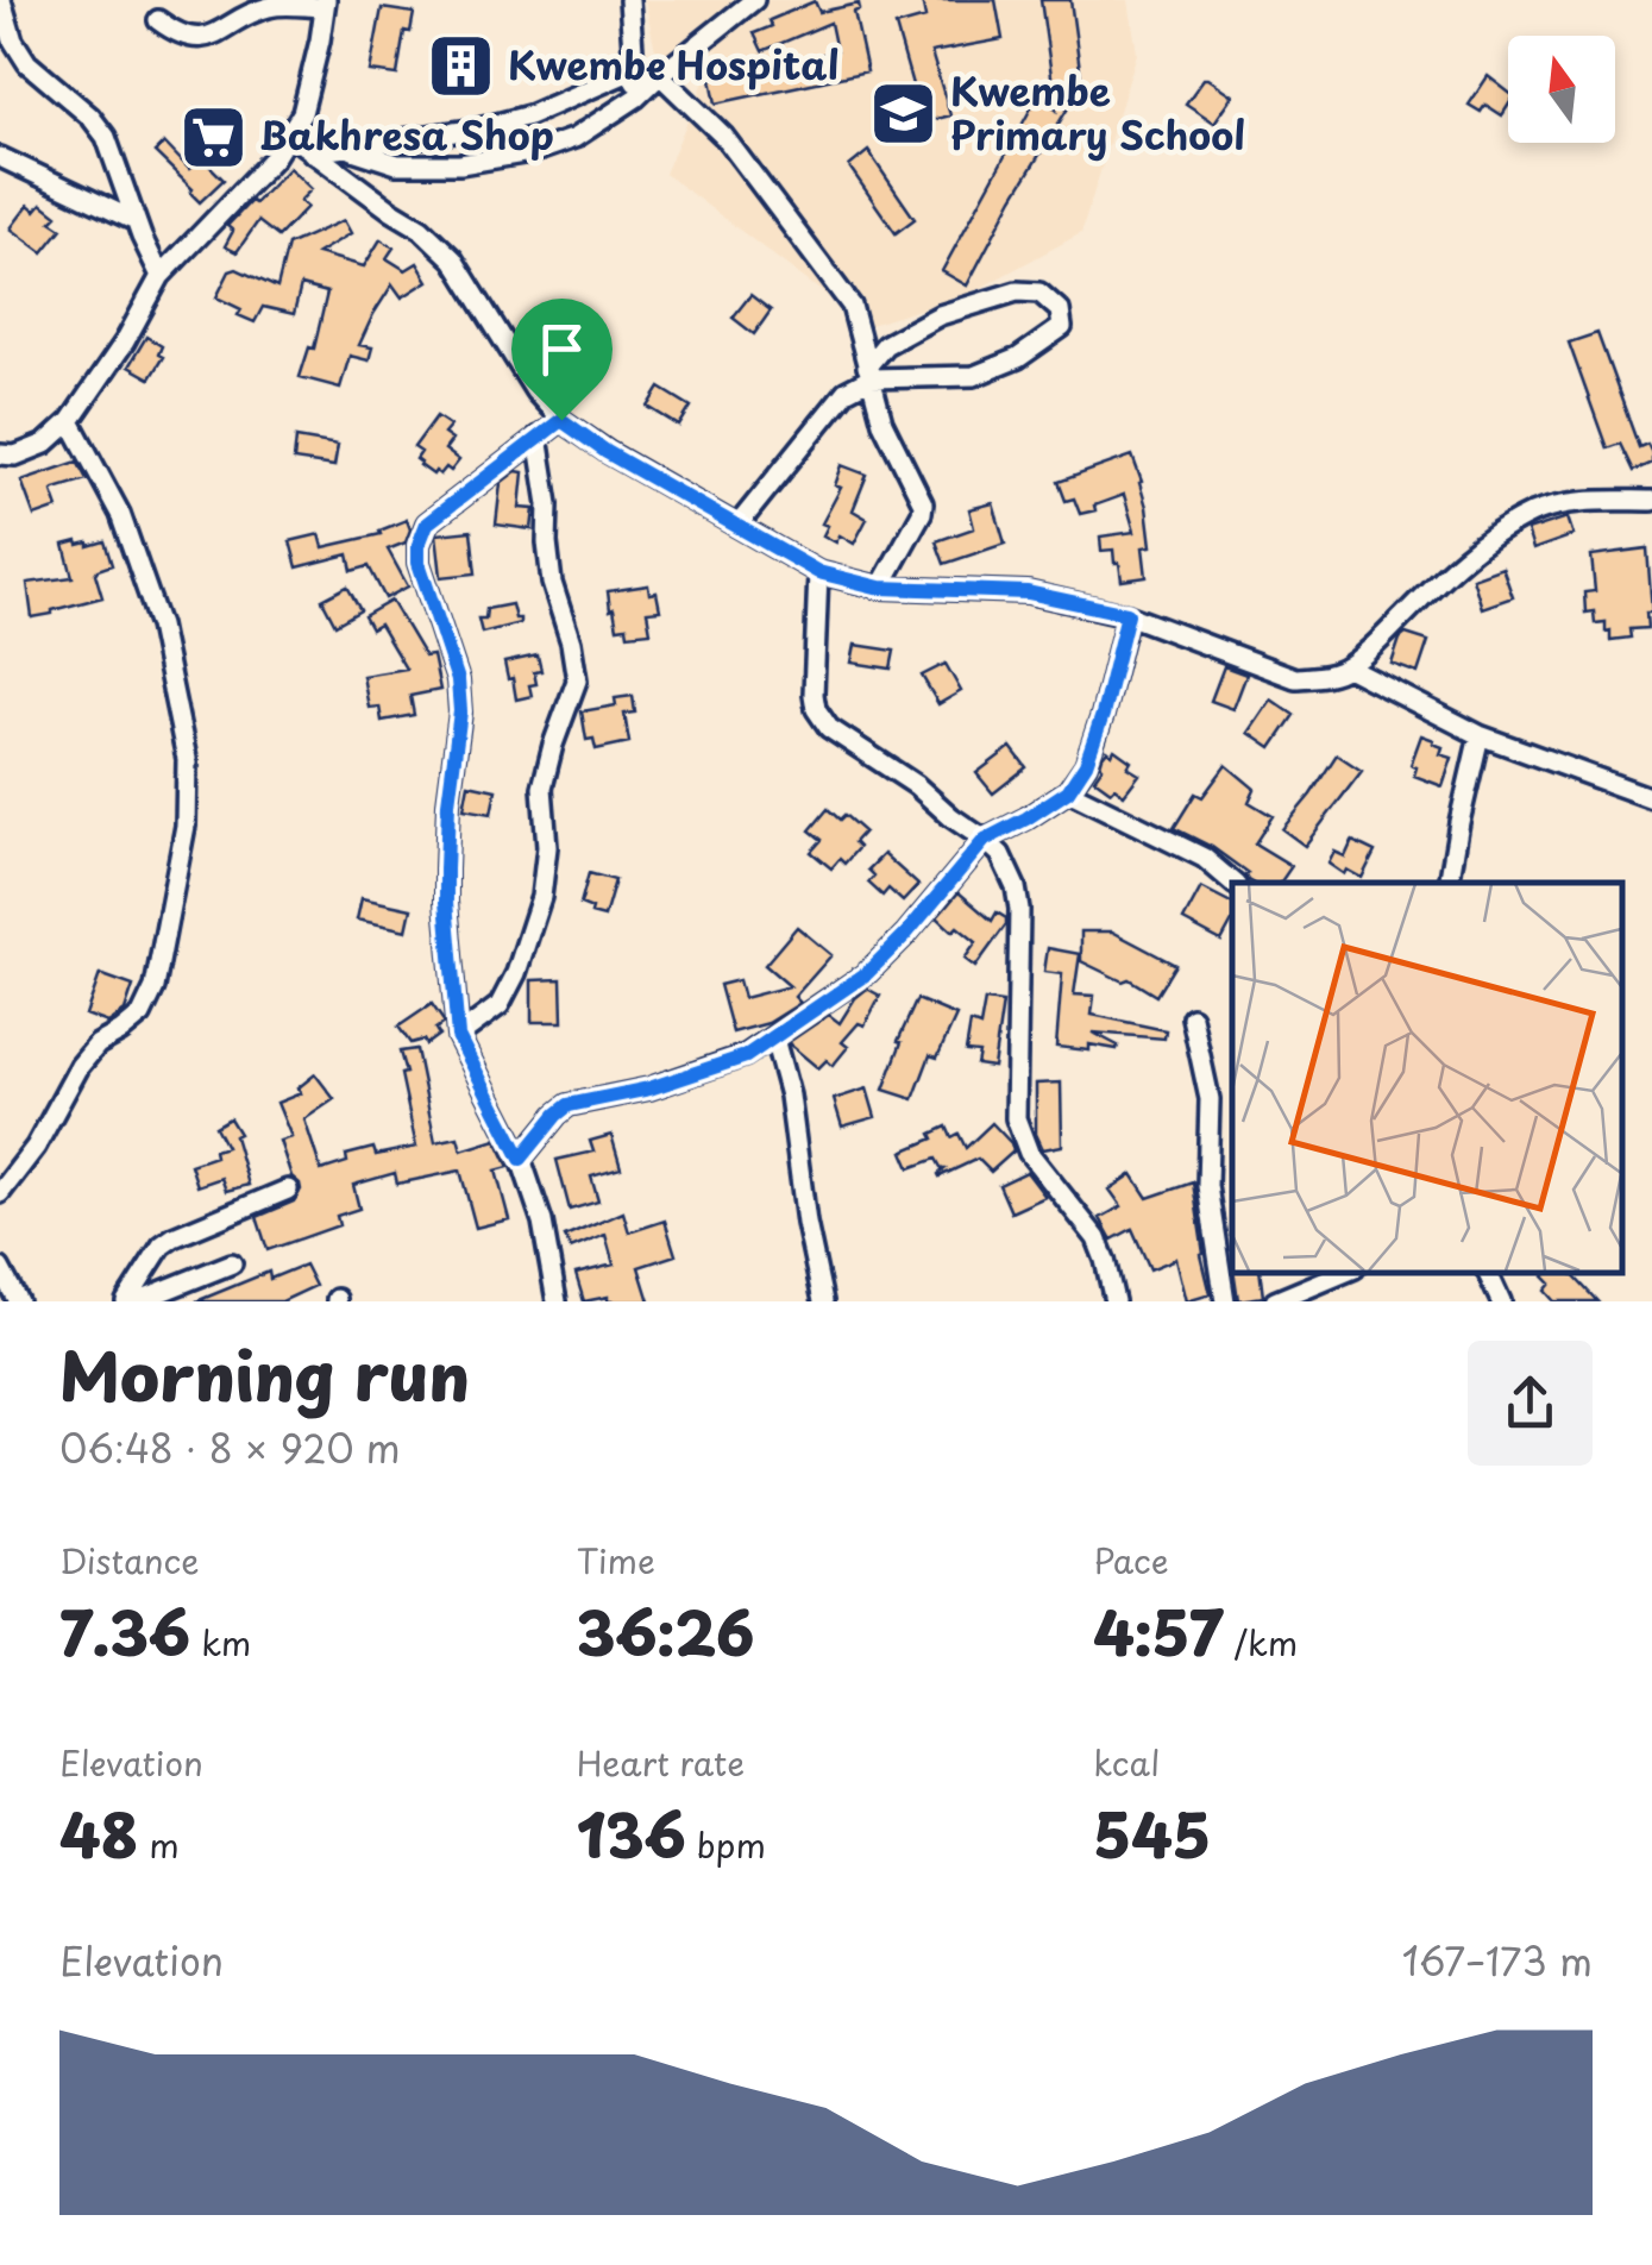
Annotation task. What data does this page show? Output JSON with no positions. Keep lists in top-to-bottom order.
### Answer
{
  "places": {
    "building": ["Kwembe Hospital"],
    "school or university": ["Kwembe Primary School"],
    "supermarket": ["Bakhresa Shop"]
  },
  "north": "top",
  "page": {
    "heading": ["Morning run", "06:48 · 8 × 920 m"],
    "stats": [
      ["Distance", "7.36 km"],
      ["Time", "36:26"],
      ["Pace", "4:57 /km"],
      ["Elevation", "48 m"],
      ["Heart rate", "136 bpm"],
      ["kcal", "545"]
    ],
    "chart": ["Elevation", "167–173 m"]
  }
}
